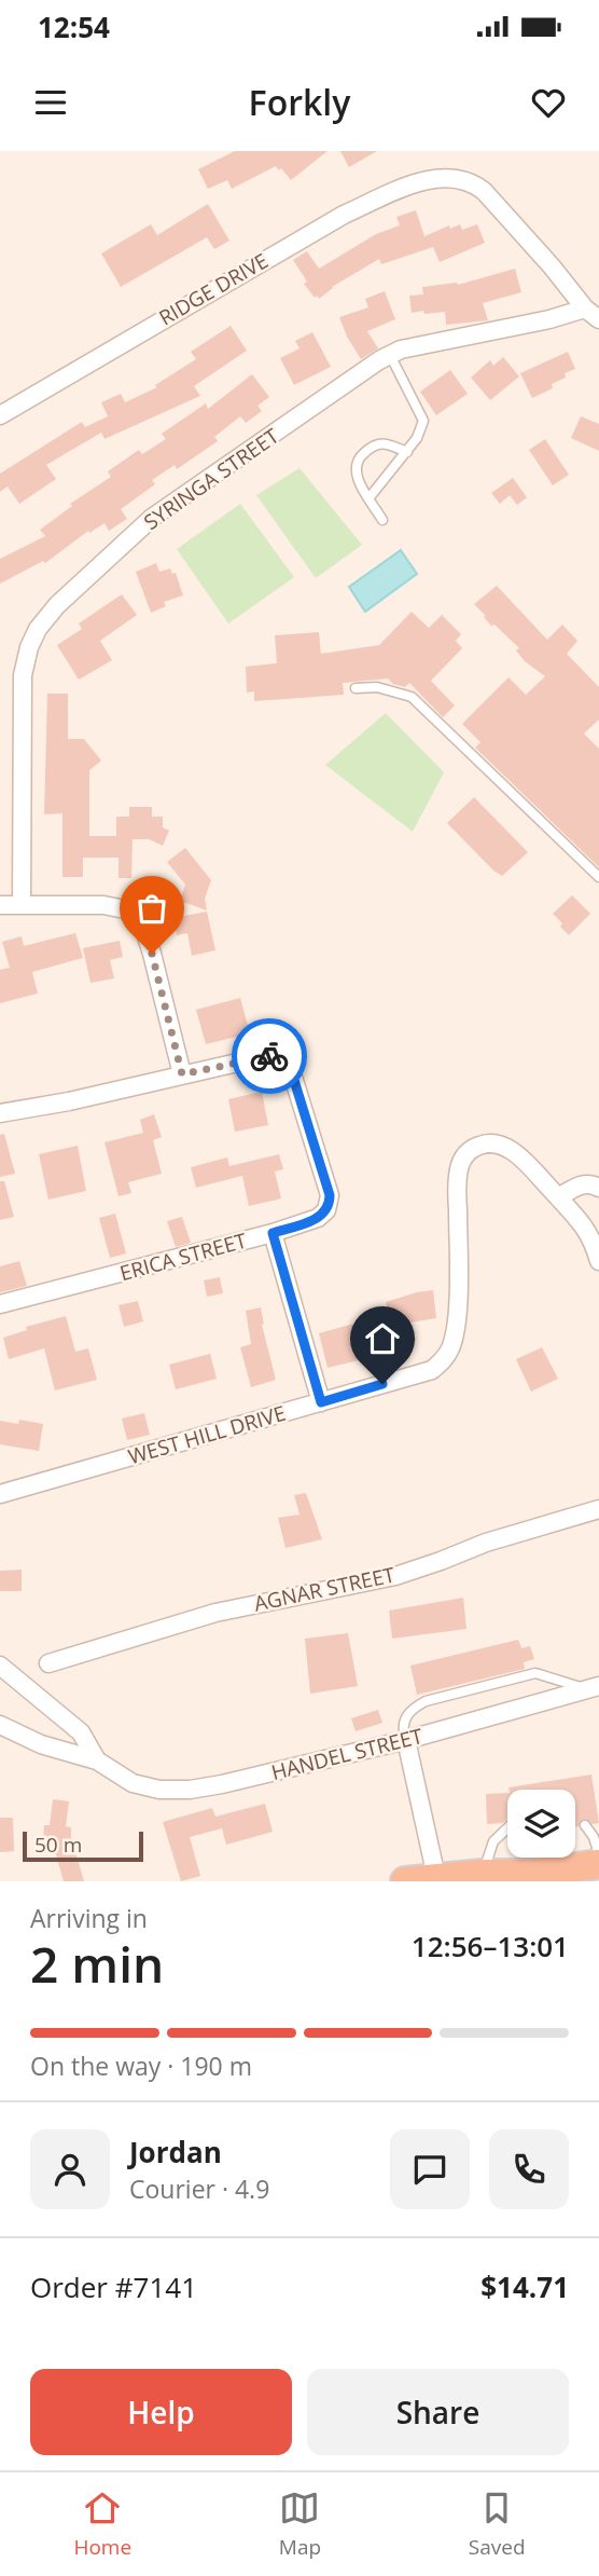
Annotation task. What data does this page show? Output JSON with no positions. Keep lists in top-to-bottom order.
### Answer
{
  "streets": {
    "street": [
      "RIDGE DRIVE",
      "SYRINGA STREET",
      "ERICA STREET",
      "WEST HILL DRIVE",
      "AGNAR STREET",
      "HANDEL STREET"
    ]
  },
  "crossings": [
    ["RIDGE DRIVE", "SYRINGA STREET"]
  ],
  "scale_bar": "50 m",
  "page": {
    "status": "12:54",
    "header": "Forkly",
    "scale": "50 m",
    "heading": ["2 min", "Arriving in", "12:56–13:01"],
    "panel": [
      "Jordan",
      "Courier · 4.9",
      "Order #7141",
      "$14.71"
    ],
    "bar": "On the way · 190 m",
    "buttons": ["Help", "Share"],
    "tabs": ["Home", "Map", "Saved"]
  }
}
